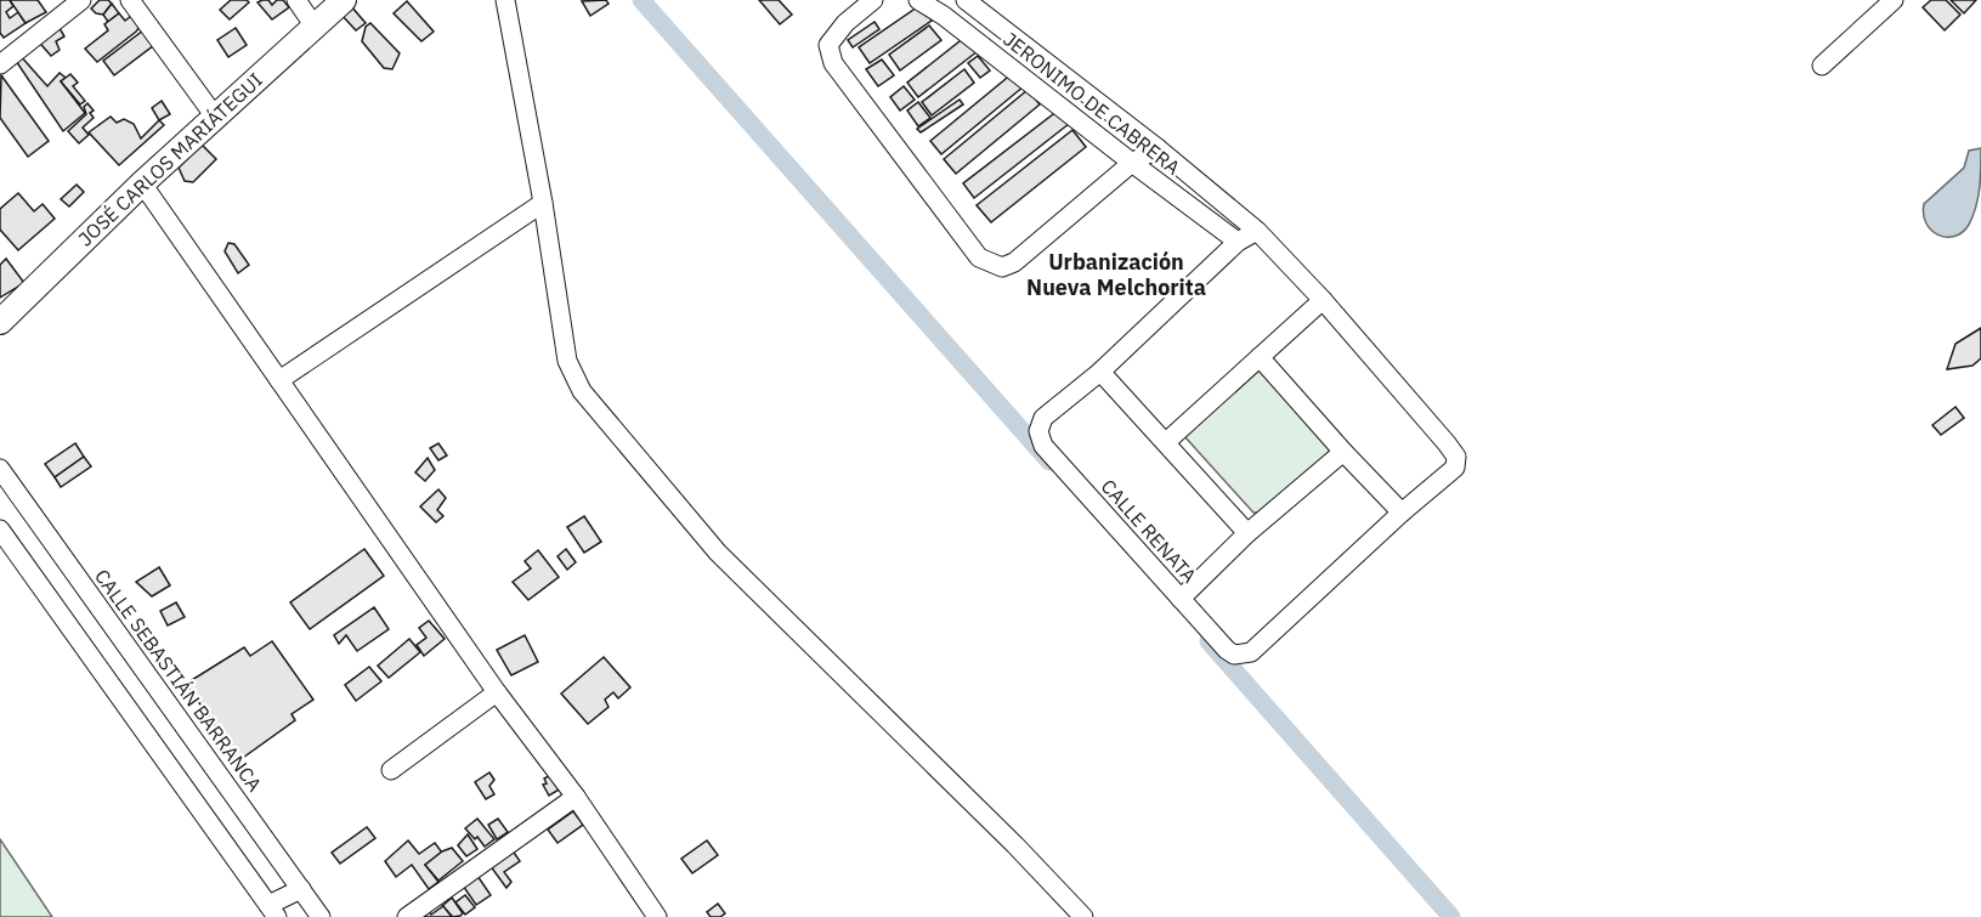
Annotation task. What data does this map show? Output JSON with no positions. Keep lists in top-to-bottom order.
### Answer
{
  "streets": {
    "main road": ["JOSÉ CARLOS MARIÁTEGUI"],
    "street": ["JERONIMO DE CABRERA", "CALLE RENATA", "CALLE SEBASTIÁN BARRANCA"]
  },
  "districts": ["Urbanización Nueva Melchorita"]
}
